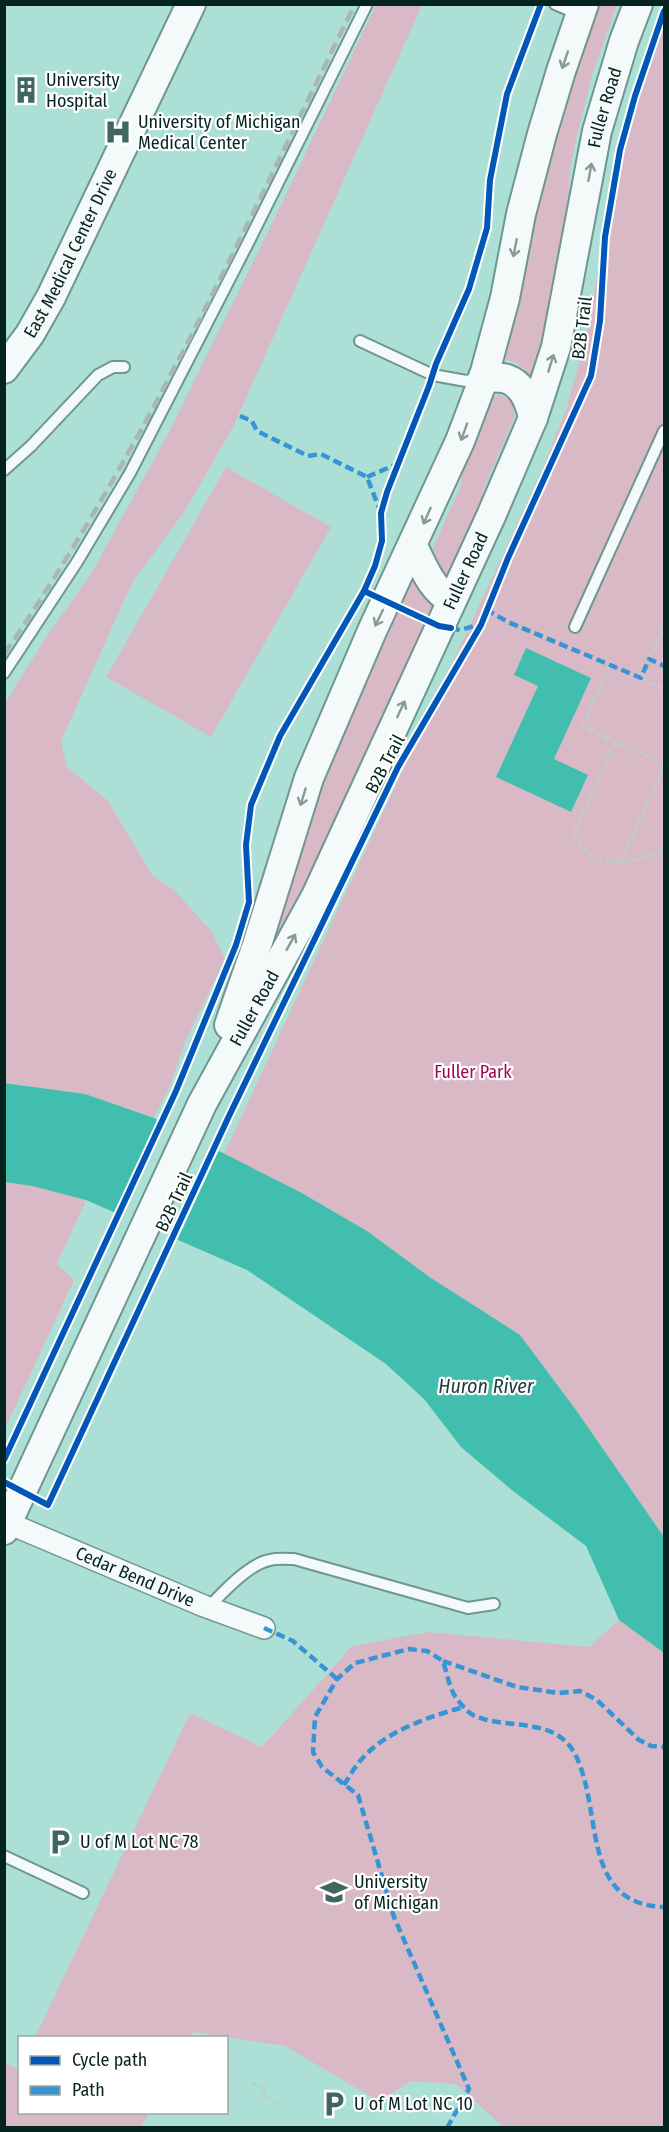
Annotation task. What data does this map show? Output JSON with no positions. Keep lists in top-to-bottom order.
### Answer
{
  "streets": {
    "main road": ["Fuller Road", "East Medical Center Drive"],
    "street": ["Cedar Bend Drive"],
    "cycle path": ["B2B Trail"]
  },
  "crossings": [
    ["Fuller Road", "Cedar Bend Drive"]
  ],
  "water": ["Huron River"],
  "parks": ["Fuller Park"],
  "places": {
    "building": ["University Hospital"],
    "hospital": ["University of Michigan Medical Center"],
    "parking": ["U of M Lot NC 78", "U of M Lot NC 10"],
    "school or university": ["University of Michigan"]
  },
  "legend": ["Cycle path", "Path"]
}
